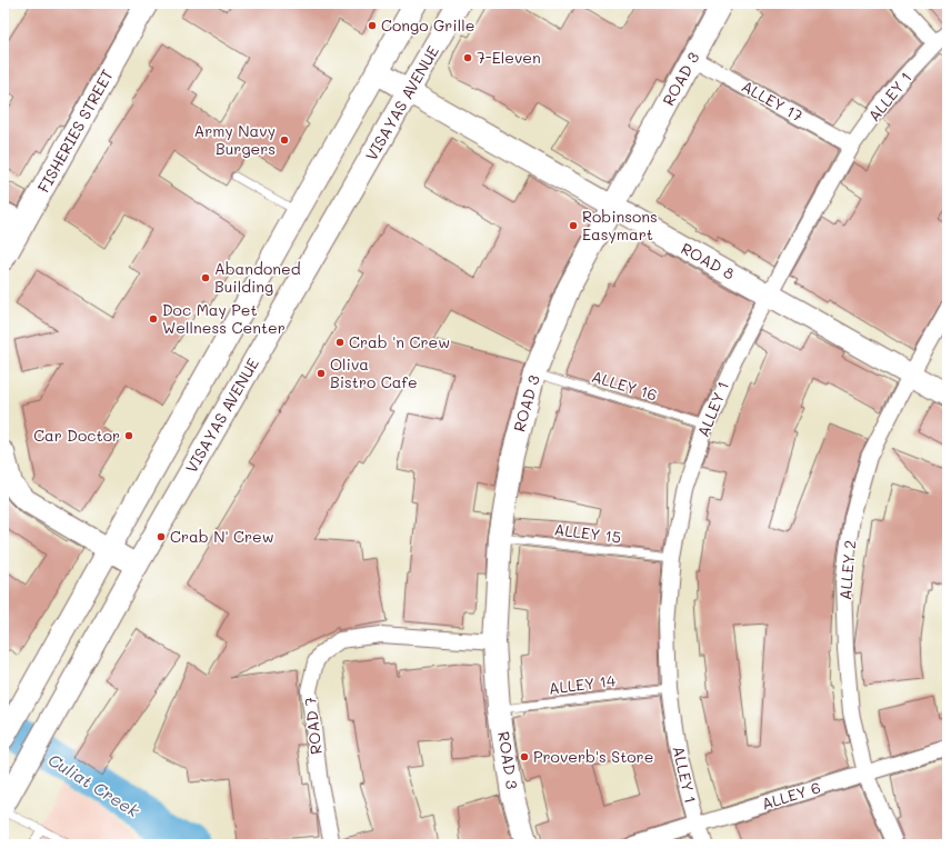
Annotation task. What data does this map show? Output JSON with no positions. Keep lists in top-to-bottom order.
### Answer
{
  "streets": {
    "street": [
      "ROAD 3",
      "ALLEY 1",
      "ALLEY 17",
      "VISAYAS AVENUE",
      "FISHERIES STREET",
      "ROAD 8",
      "ALLEY 2",
      "ROAD 7",
      "ALLEY 6"
    ],
    "lane": ["ALLEY 16", "ALLEY 15", "ALLEY 14"]
  },
  "crossings": [
    ["ROAD 3", "ALLEY 17"],
    ["ROAD 3", "ROAD 8"],
    ["ROAD 3", "ALLEY 16"],
    ["ROAD 3", "ALLEY 15"],
    ["ROAD 3", "ALLEY 14"],
    ["ROAD 3", "ROAD 7"],
    ["ALLEY 1", "ALLEY 17"],
    ["ALLEY 1", "ROAD 8"],
    ["ALLEY 1", "ALLEY 16"],
    ["ALLEY 1", "ALLEY 15"],
    ["ALLEY 1", "ALLEY 14"],
    ["ALLEY 1", "ALLEY 6"],
    ["VISAYAS AVENUE", "ROAD 8"],
    ["ROAD 8", "ALLEY 2"],
    ["ALLEY 2", "ALLEY 6"]
  ],
  "water": ["Culiat Creek"],
  "places": [
    "Congo Grille",
    "7-Eleven",
    "Army Navy Burgers",
    "Robinsons Easymart",
    "Abandoned Building",
    "Doc May Pet Wellness Center",
    "Crab 'n Crew",
    "Oliva Bistro Cafe",
    "Car Doctor",
    "Crab N' Crew",
    "Proverb's Store"
  ]
}
